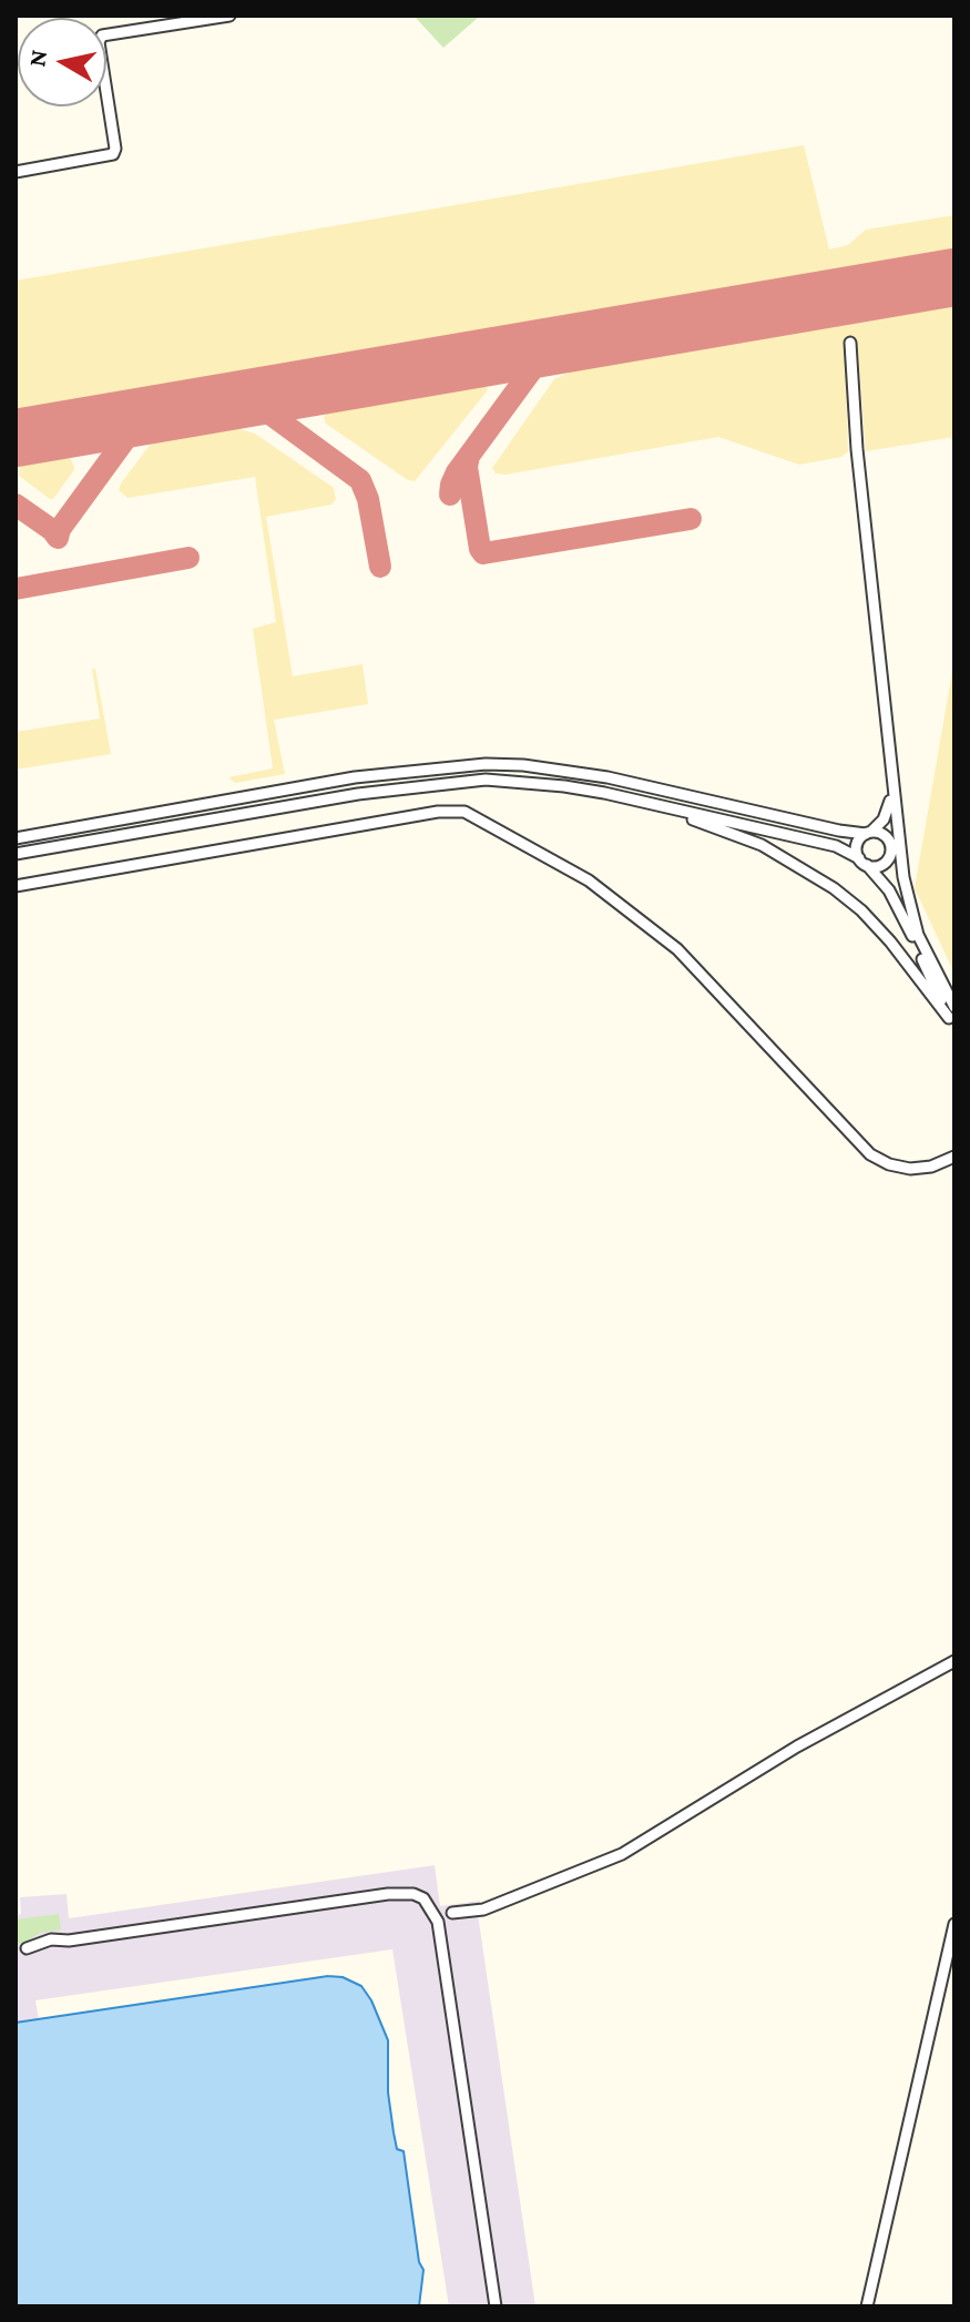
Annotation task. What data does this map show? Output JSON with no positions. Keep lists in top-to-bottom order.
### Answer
{
  "north": "left"
}
